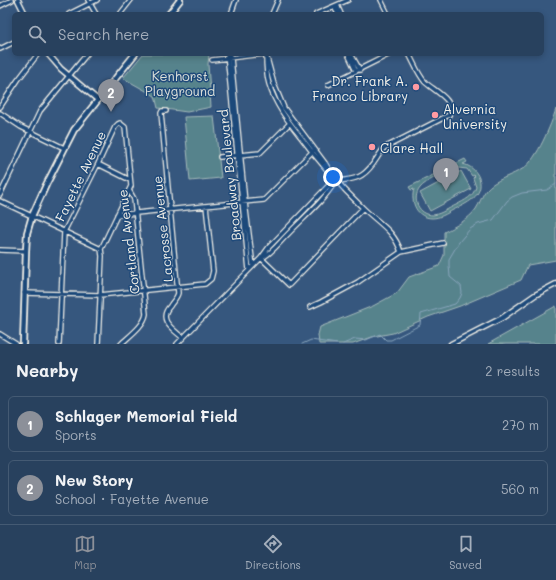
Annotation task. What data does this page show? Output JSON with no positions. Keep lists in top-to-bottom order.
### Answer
{
  "streets": {
    "street": [
      "Broadway Boulevard",
      "Fayette Avenue",
      "Lacrosse Avenue",
      "Cortland Avenue"
    ]
  },
  "crossings": [
    ["Fayette Avenue", "Cortland Avenue"]
  ],
  "parks": ["Kenhorst Playground"],
  "places": ["Dr. Frank A. Franco Library", "Alvernia University", "Clare Hall"],
  "page": {
    "search": "Search here",
    "pins": ["2", "1"],
    "heading": ["Nearby", "2 results"],
    "list": [
      {
        "mark": "1",
        "name": "Schlager Memorial Field",
        "note": "Sports",
        "value": "270 m"
      },
      {
        "mark": "2",
        "name": "New Story",
        "note": "School · Fayette Avenue",
        "value": "560 m"
      }
    ],
    "nav": ["Map", "Directions", "Saved"]
  }
}
